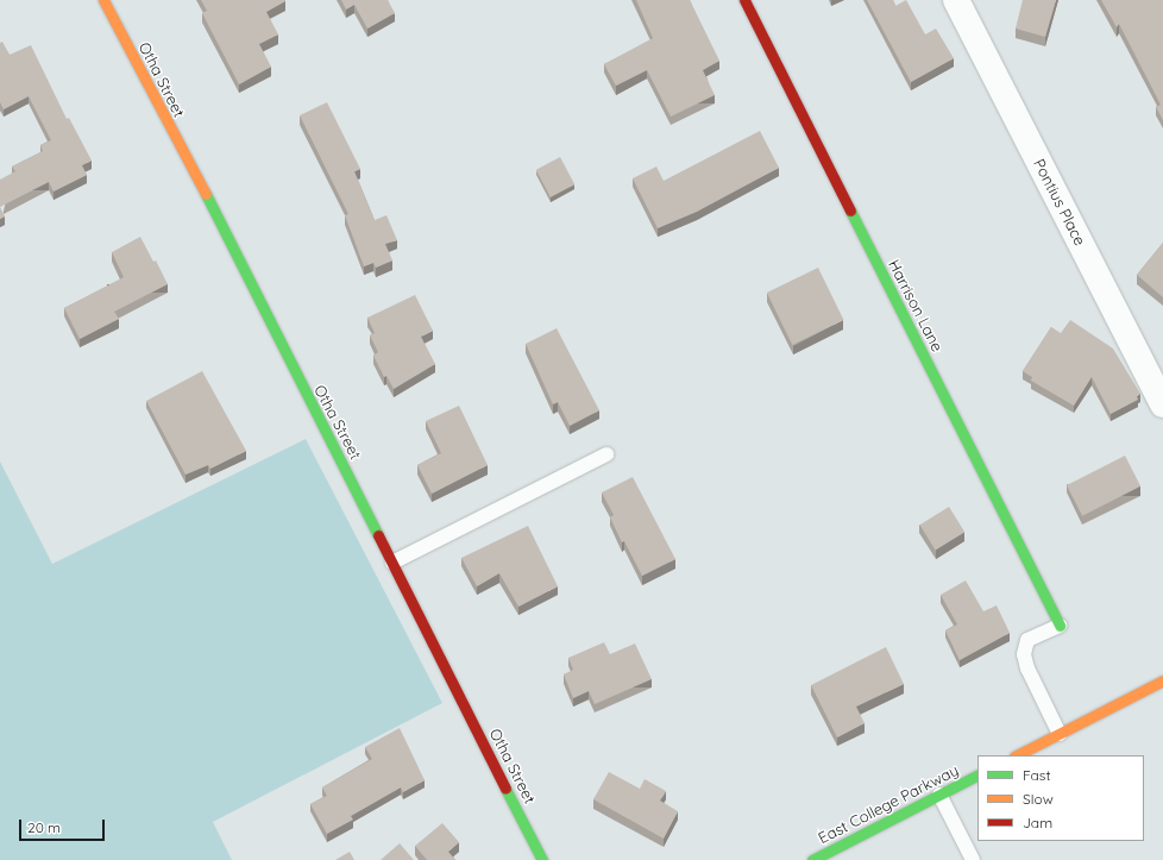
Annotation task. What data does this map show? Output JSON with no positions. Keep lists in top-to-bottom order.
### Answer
{
  "streets": {
    "street": [
      "Otha Street",
      "Pontius Place",
      "Harrison Lane",
      "East College Parkway"
    ]
  },
  "legend": ["Fast", "Slow", "Jam"],
  "scale_bar": "20 m"
}
